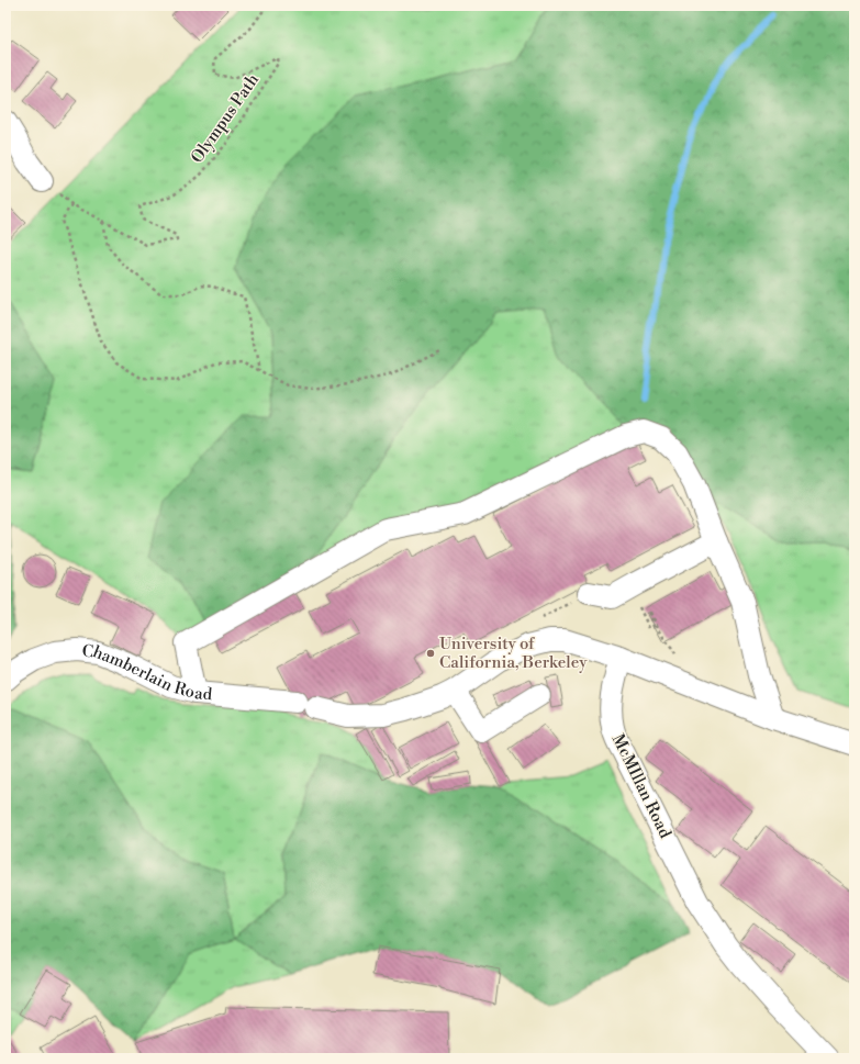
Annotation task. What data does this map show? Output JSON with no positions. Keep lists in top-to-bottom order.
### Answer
{
  "streets": {
    "street": ["Chamberlain Road", "McMIllan Road"],
    "path": ["Olympus Path"]
  },
  "crossings": [
    ["Chamberlain Road", "McMIllan Road"]
  ],
  "places": ["University of California, Berkeley"]
}
